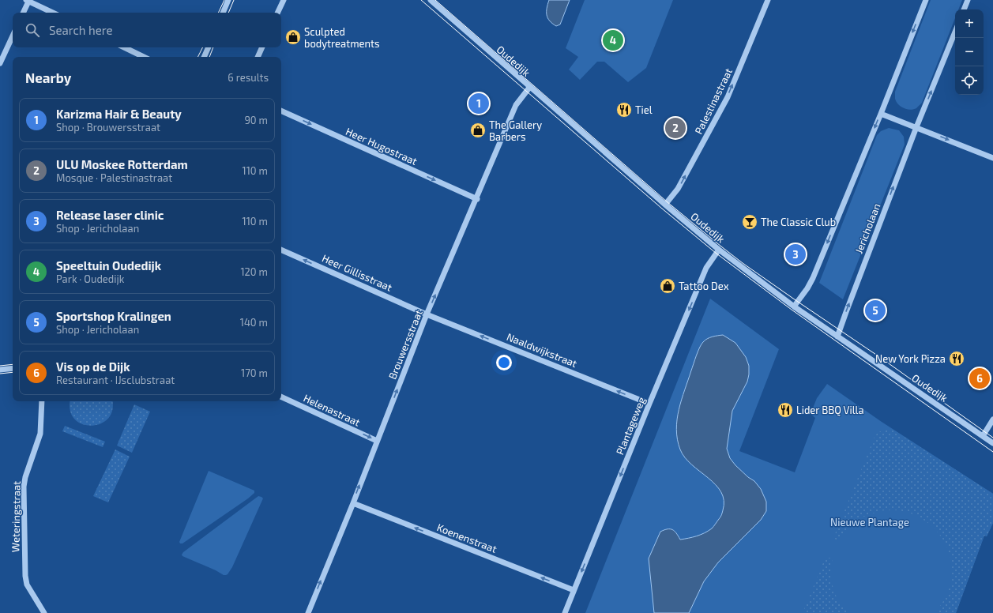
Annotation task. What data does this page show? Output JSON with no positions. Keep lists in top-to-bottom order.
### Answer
{
  "streets": {
    "street": [
      "Oudedijk",
      "Palestinastraat",
      "Heer Hugostraat",
      "Jericholaan",
      "Heer Gillisstraat",
      "Brouwersstraat",
      "Naaldwijkstraat",
      "Helenastraat",
      "Plantageweg",
      "Weteringstraat",
      "Koenenstraat"
    ]
  },
  "crossings": [
    ["Oudedijk", "Palestinastraat"],
    ["Oudedijk", "Jericholaan"],
    ["Oudedijk", "Brouwersstraat"],
    ["Oudedijk", "Plantageweg"],
    ["Heer Hugostraat", "Brouwersstraat"],
    ["Heer Gillisstraat", "Brouwersstraat"],
    ["Heer Gillisstraat", "Naaldwijkstraat"],
    ["Brouwersstraat", "Naaldwijkstraat"],
    ["Brouwersstraat", "Helenastraat"],
    ["Brouwersstraat", "Koenenstraat"],
    ["Naaldwijkstraat", "Plantageweg"],
    ["Plantageweg", "Koenenstraat"]
  ],
  "one_way": [
    "Palestinastraat",
    "Heer Hugostraat",
    "Heer Gillisstraat",
    "Brouwersstraat",
    "Naaldwijkstraat",
    "Helenastraat",
    "Plantageweg",
    "Koenenstraat"
  ],
  "parks": ["Nieuwe Plantage"],
  "places": {
    "shop": ["Sculpted bodytreatments", "The Gallery Barbers", "Tattoo Dex"],
    "restaurant": ["Tiel", "New York Pizza", "Lider BBQ Villa"],
    "bar": ["The Classic Club"]
  },
  "page": {
    "map_buttons": ["+", "−"],
    "search": "Search here",
    "pins": [
      "4",
      "1",
      "2",
      "3",
      "5",
      "6"
    ],
    "heading": ["Nearby", "6 results"],
    "list": [
      {
        "mark": "1",
        "name": "Karizma Hair & Beauty",
        "note": "Shop · Brouwersstraat",
        "value": "90 m"
      },
      {
        "mark": "2",
        "name": "ULU Moskee Rotterdam",
        "note": "Mosque · Palestinastraat",
        "value": "110 m"
      },
      {
        "mark": "3",
        "name": "Release laser clinic",
        "note": "Shop · Jericholaan",
        "value": "110 m"
      },
      {
        "mark": "4",
        "name": "Speeltuin Oudedijk",
        "note": "Park · Oudedijk",
        "value": "120 m"
      },
      {
        "mark": "5",
        "name": "Sportshop Kralingen",
        "note": "Shop · Jericholaan",
        "value": "140 m"
      },
      {
        "mark": "6",
        "name": "Vis op de Dijk",
        "note": "Restaurant · IJsclubstraat",
        "value": "170 m"
      }
    ]
  }
}
